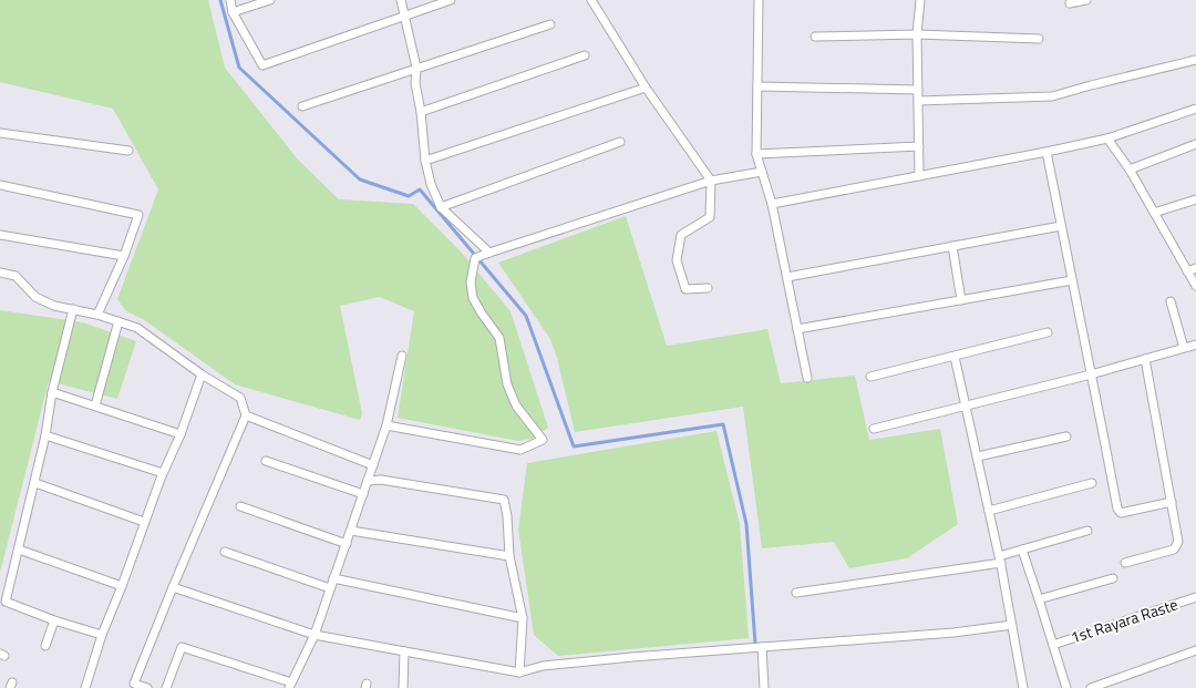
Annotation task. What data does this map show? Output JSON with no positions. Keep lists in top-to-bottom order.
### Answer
{
  "streets": {
    "street": ["1st Rayara Raste"]
  }
}
